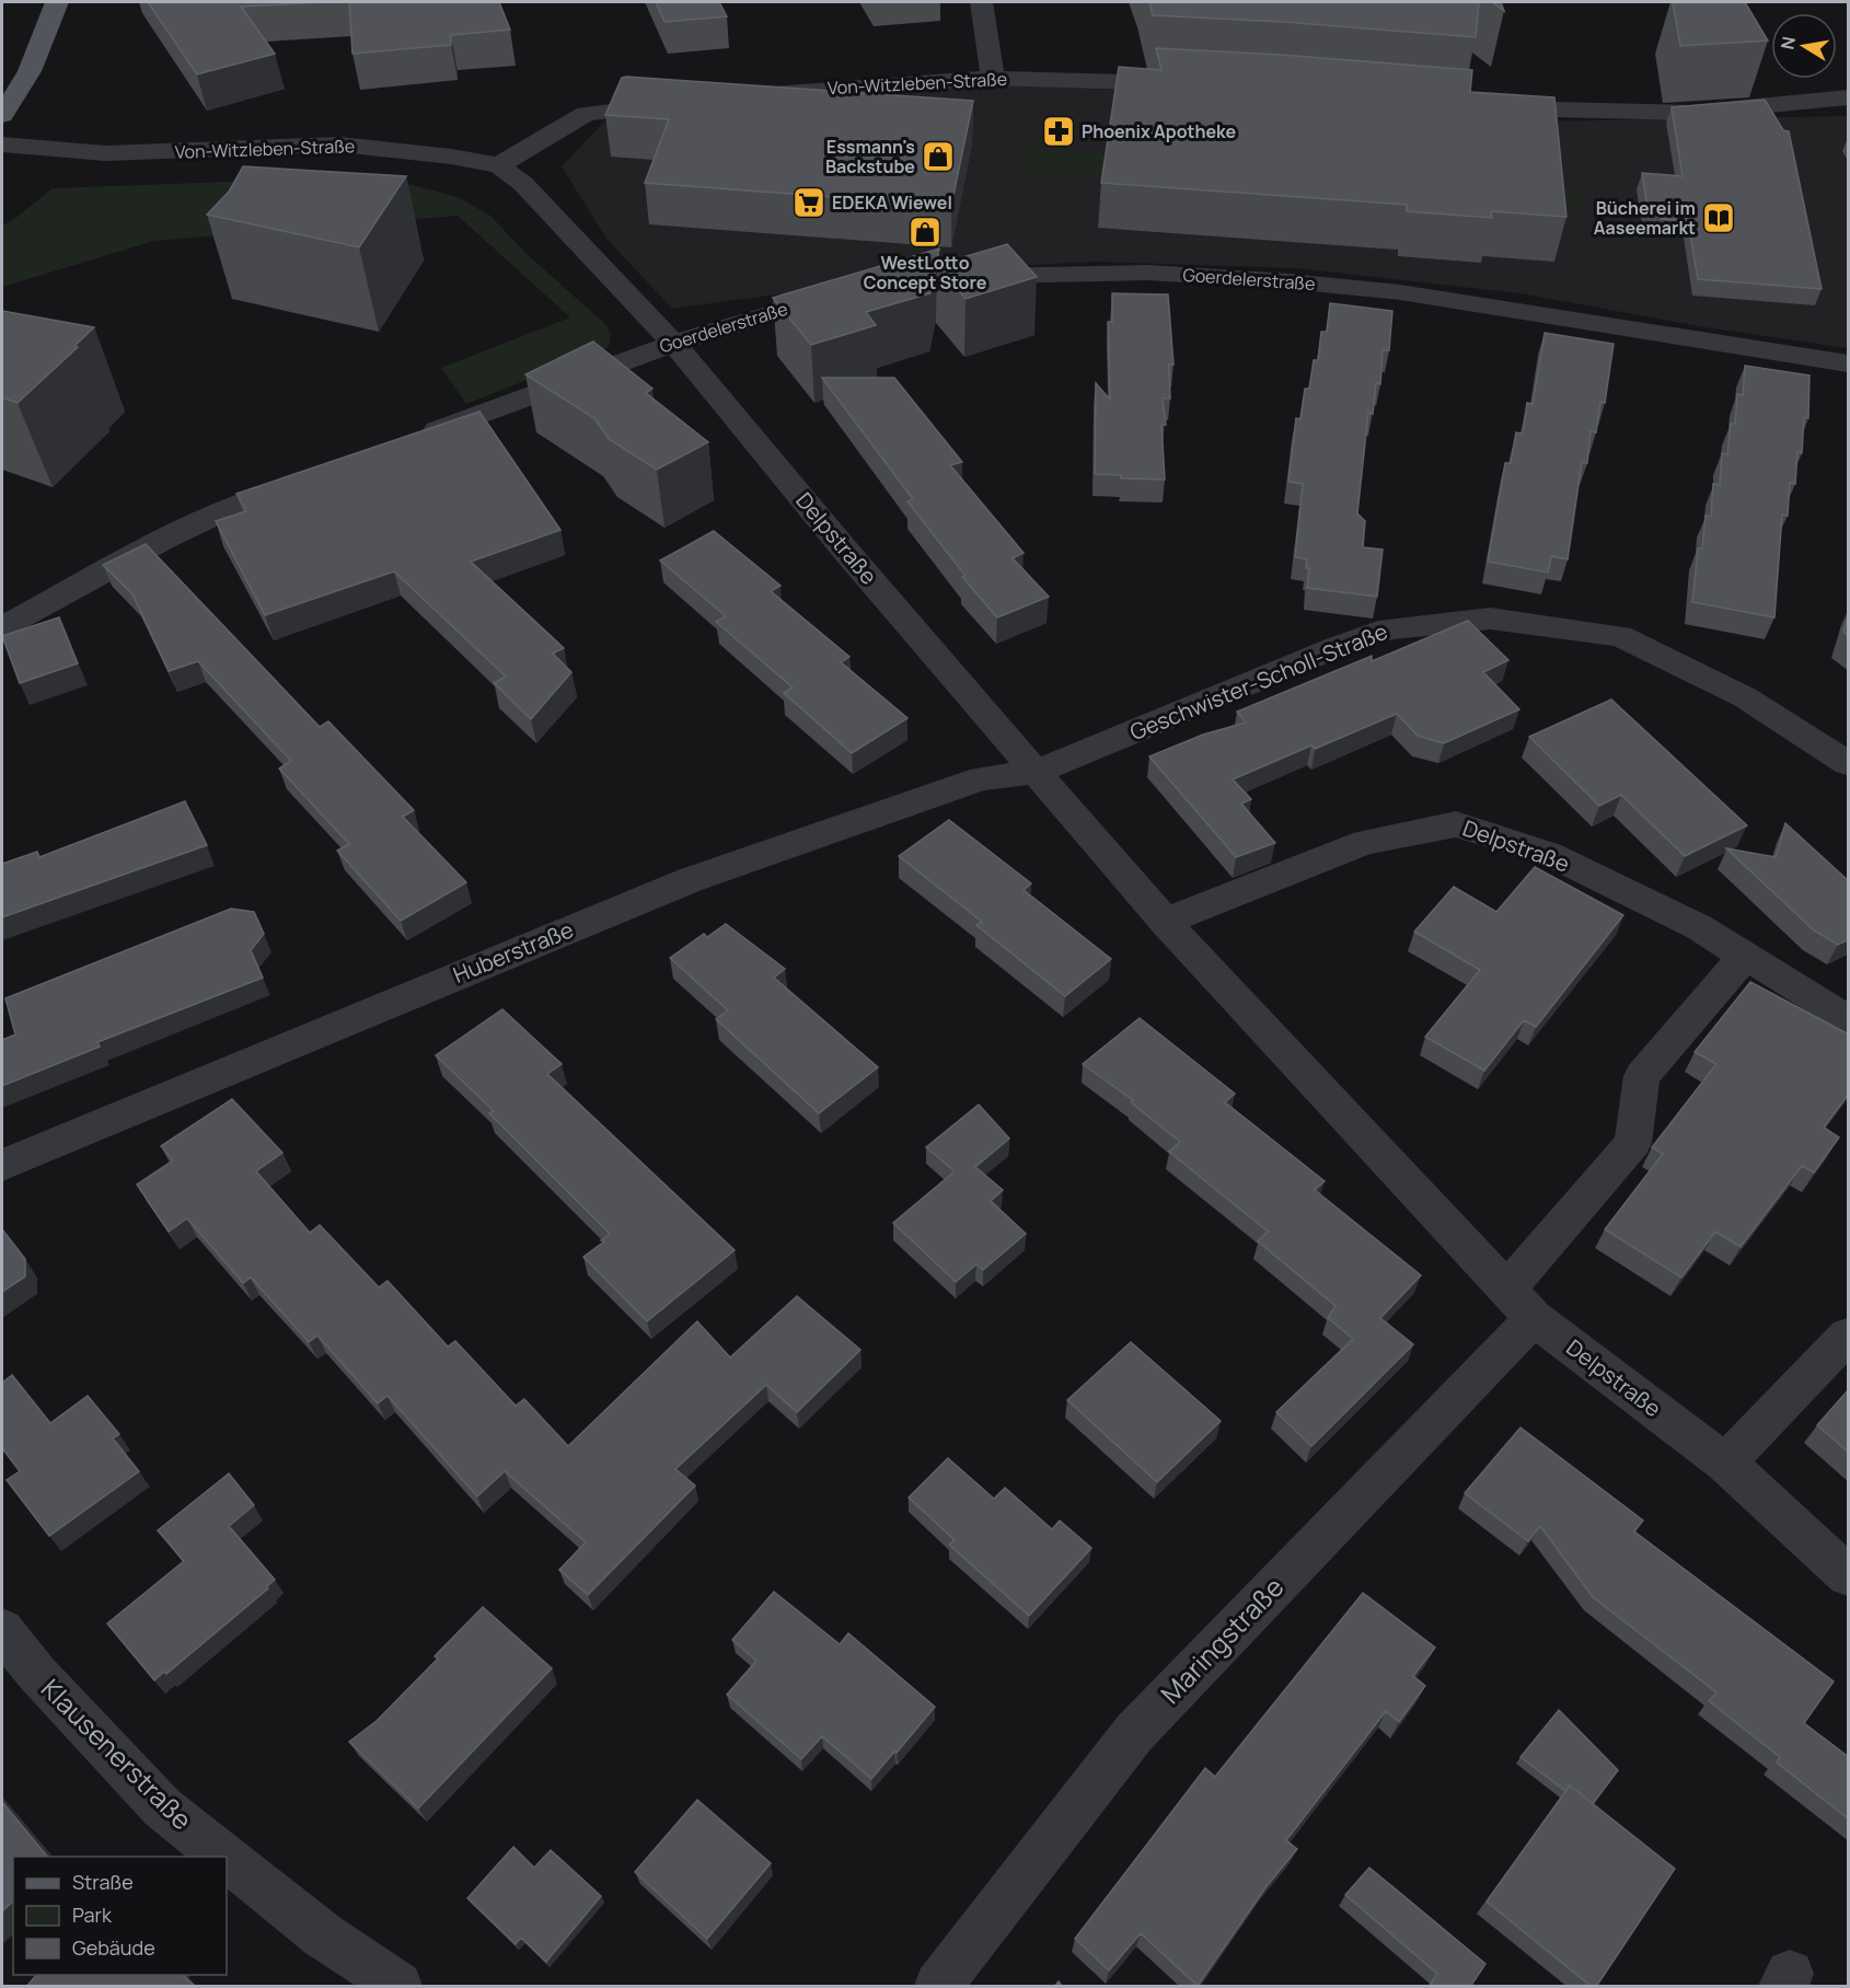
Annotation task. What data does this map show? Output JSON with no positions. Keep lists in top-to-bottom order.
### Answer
{
  "streets": {
    "street": [
      "Von-Witzleben-Straße",
      "Goerdelerstraße",
      "Delpstraße",
      "Geschwister-Scholl-Straße",
      "Huberstraße",
      "Maringstraße",
      "Klausenerstraße"
    ]
  },
  "crossings": [
    ["Von-Witzleben-Straße", "Delpstraße"],
    ["Goerdelerstraße", "Delpstraße"],
    ["Delpstraße", "Geschwister-Scholl-Straße"],
    ["Delpstraße", "Huberstraße"],
    ["Delpstraße", "Maringstraße"],
    ["Geschwister-Scholl-Straße", "Huberstraße"]
  ],
  "places": {
    "pharmacy": ["Phoenix Apotheke"],
    "shop": ["Essmann's Backstube", "WestLotto Concept Store"],
    "supermarket": ["EDEKA Wiewel"],
    "library": ["Bücherei im Aaseemarkt"]
  },
  "legend": ["Straße", "Park", "Gebäude"],
  "north": "left"
}
